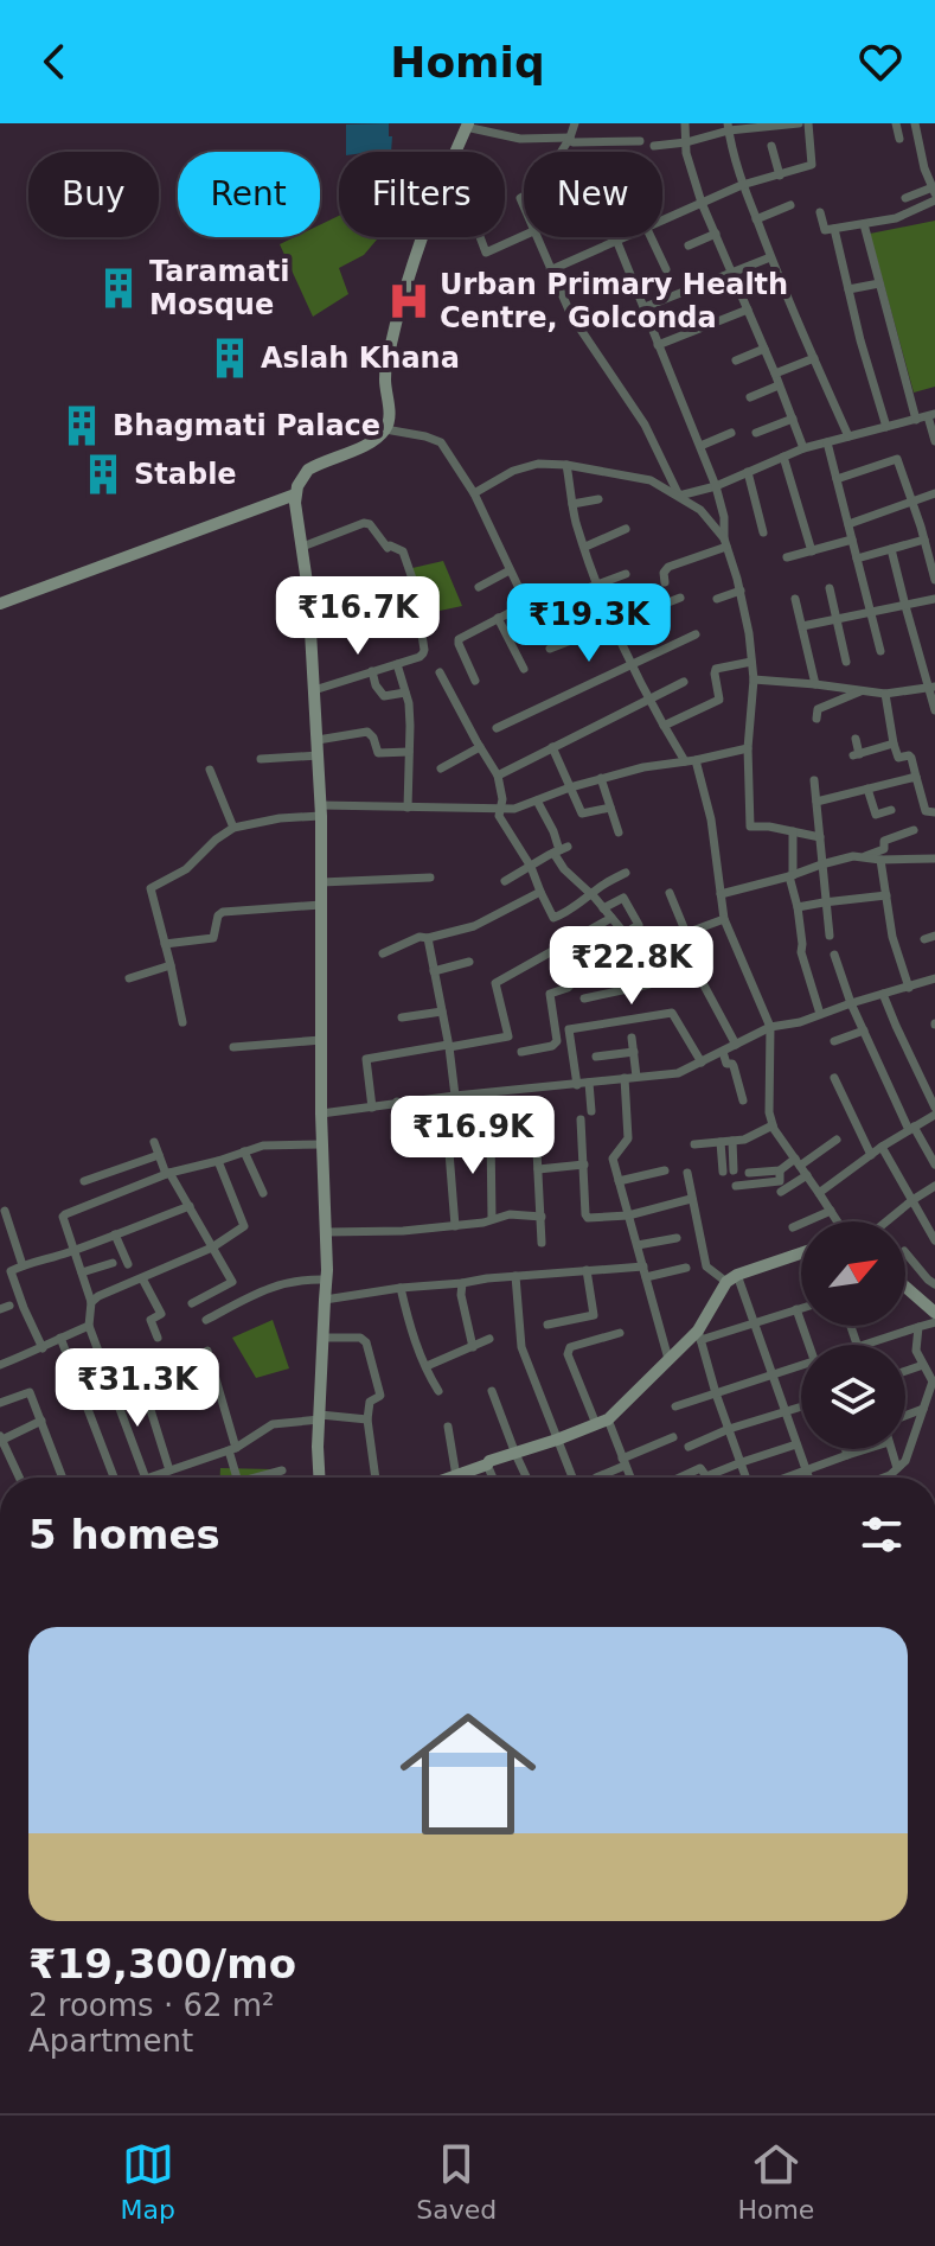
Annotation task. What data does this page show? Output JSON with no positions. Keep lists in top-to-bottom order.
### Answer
{
  "places": {
    "building": [
      "Taramati Mosque",
      "Aslah Khana",
      "Bhagmati Palace",
      "Stable"
    ],
    "hospital": ["Urban Primary Health Centre, Golconda"]
  },
  "north": "top right",
  "page": {
    "header": "Homiq",
    "chip": [
      "Buy",
      "Rent",
      "Filters",
      "New"
    ],
    "price": [
      "₹16.7K",
      "₹19.3K",
      "₹22.8K",
      "₹16.9K",
      "₹31.3K"
    ],
    "heading": "5 homes",
    "list": [
      {
        "name": "₹19,300/mo",
        "note": "2 rooms · 62 m² · Apartment"
      }
    ],
    "tabs": ["Map", "Saved", "Home"]
  }
}
